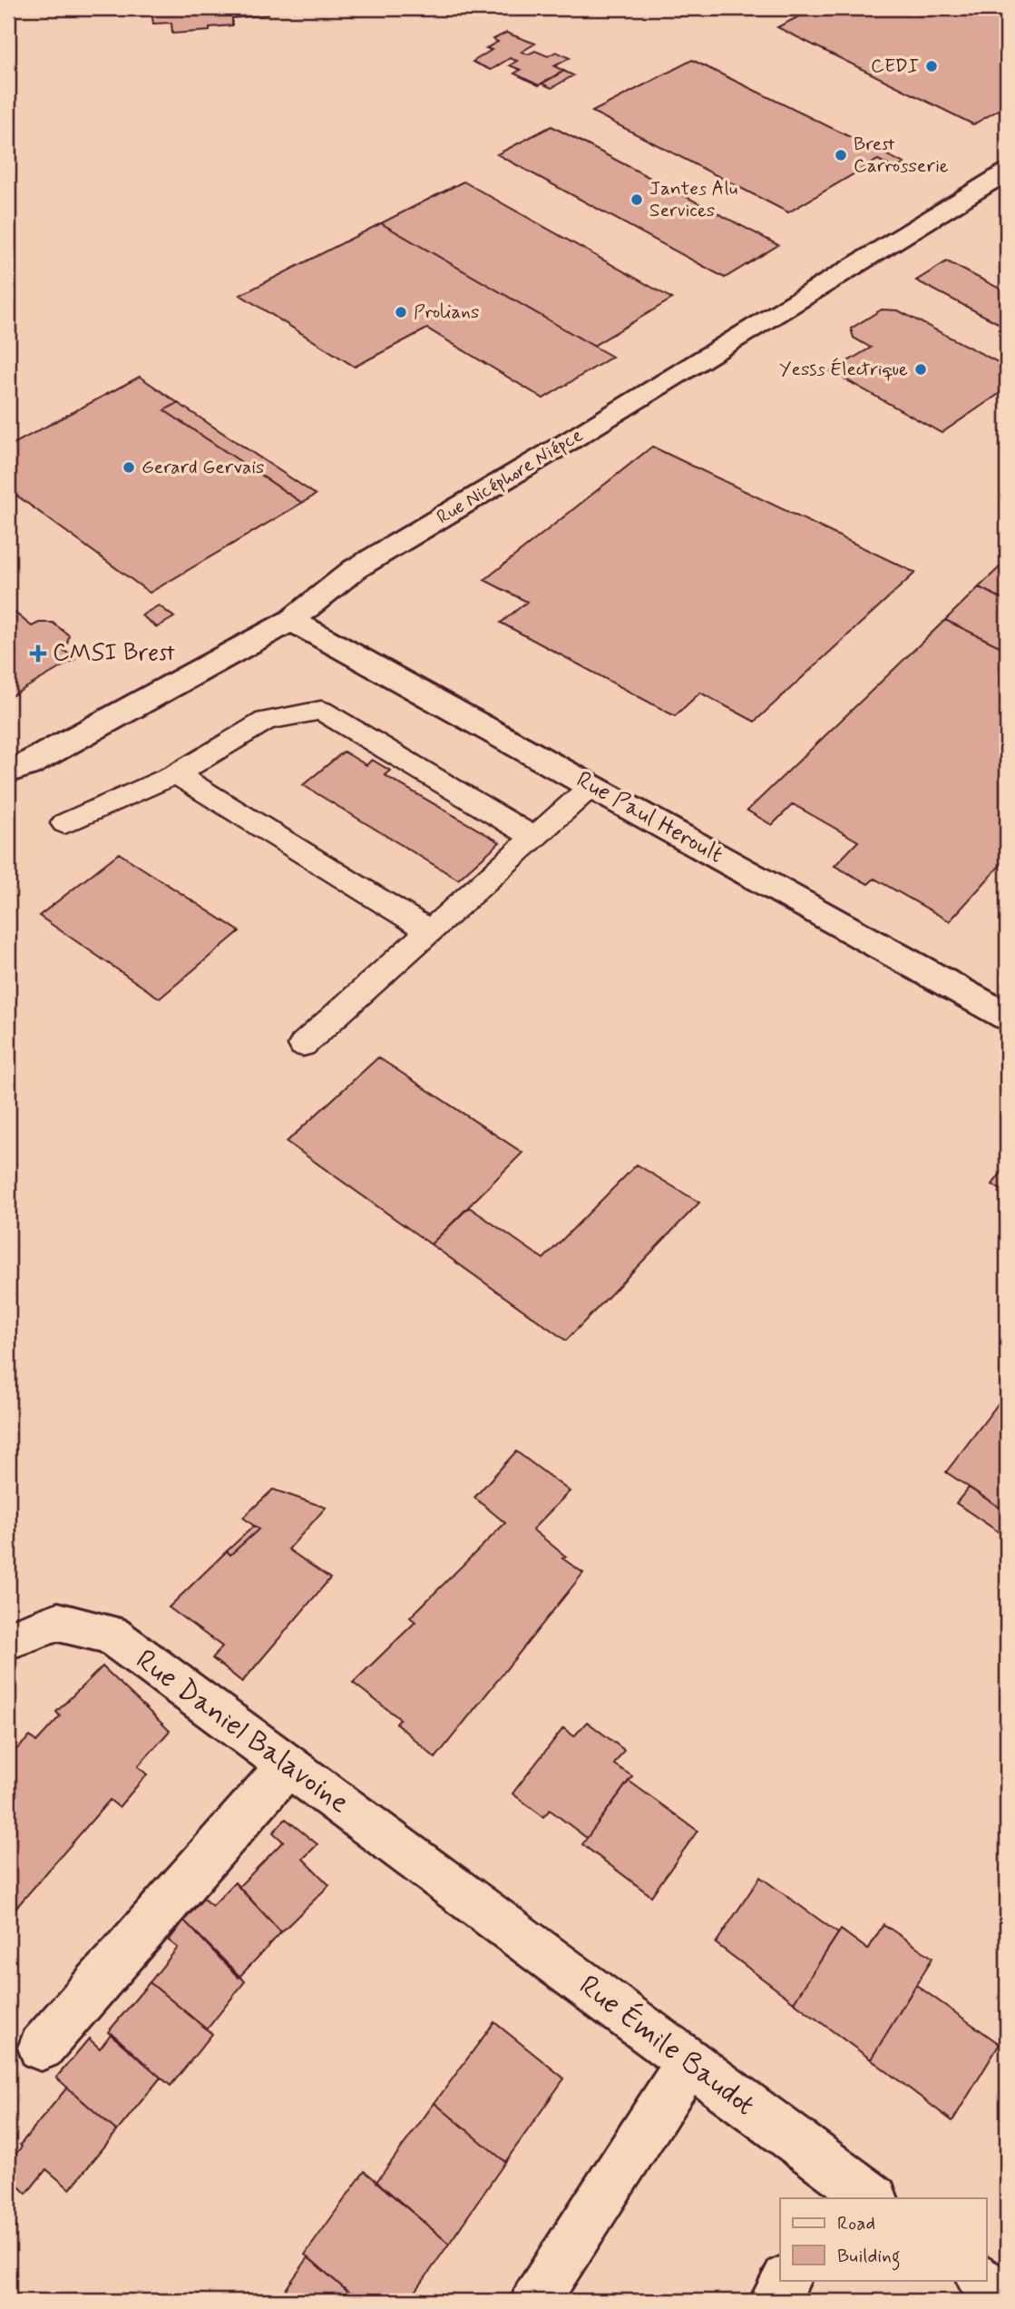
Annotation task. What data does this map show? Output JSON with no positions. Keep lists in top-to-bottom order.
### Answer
{
  "streets": {
    "street": [
      "Rue Nicéphore Niépce",
      "Rue Paul Heroult",
      "Rue Daniel Balavoine",
      "Rue Émile Baudot"
    ]
  },
  "crossings": [
    ["Rue Nicéphore Niépce", "Rue Paul Heroult"],
    ["Rue Daniel Balavoine", "Rue Émile Baudot"]
  ],
  "places": {
    "other": [
      "CEDI",
      "Brest Carrosserie",
      "Jantes Alu Services",
      "Prolians",
      "Yesss Électrique",
      "Gerard Gervais"
    ],
    "health": ["CMSI Brest"]
  },
  "legend": ["Road", "Building"]
}
